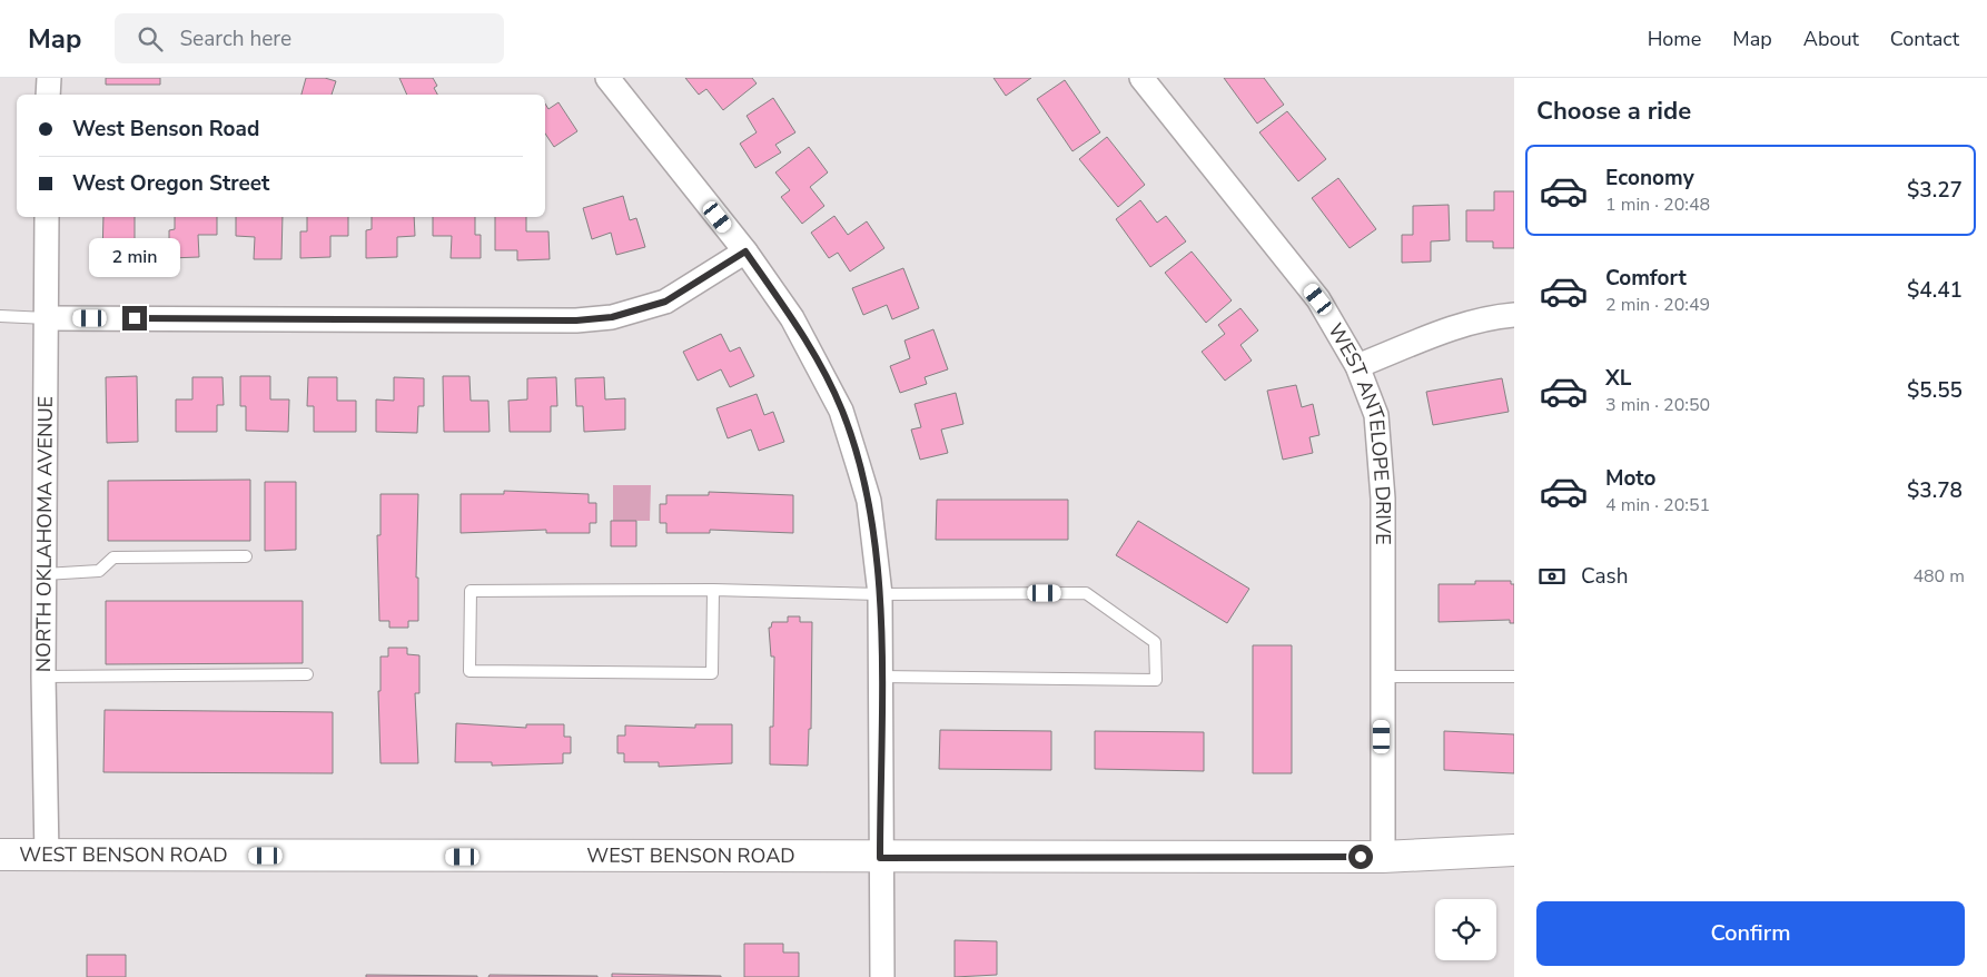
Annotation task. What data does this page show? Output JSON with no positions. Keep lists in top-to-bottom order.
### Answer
{
  "streets": {
    "main road": ["WEST BENSON ROAD"],
    "street": ["WEST ANTELOPE DRIVE", "NORTH OKLAHOMA AVENUE"]
  },
  "crossings": [
    ["WEST ANTELOPE DRIVE", "WEST BENSON ROAD"],
    ["NORTH OKLAHOMA AVENUE", "WEST BENSON ROAD"]
  ],
  "page": {
    "header": "Map",
    "search": "Search here",
    "nav": [
      "Home",
      "Map",
      "About",
      "Contact"
    ],
    "heading": "Choose a ride",
    "banner": ["West Benson Road", "West Oregon Street"],
    "list": [
      {
        "name": "Economy",
        "note": "1 min · 20:48",
        "value": "$3.27"
      },
      {
        "name": "Comfort",
        "note": "2 min · 20:49",
        "value": "$4.41"
      },
      {
        "name": "XL",
        "note": "3 min · 20:50",
        "value": "$5.55"
      },
      {
        "name": "Moto",
        "note": "4 min · 20:51",
        "value": "$3.78"
      }
    ],
    "bubble": "2 min",
    "pay": ["Cash", "480 m"],
    "buttons": "Confirm"
  }
}
